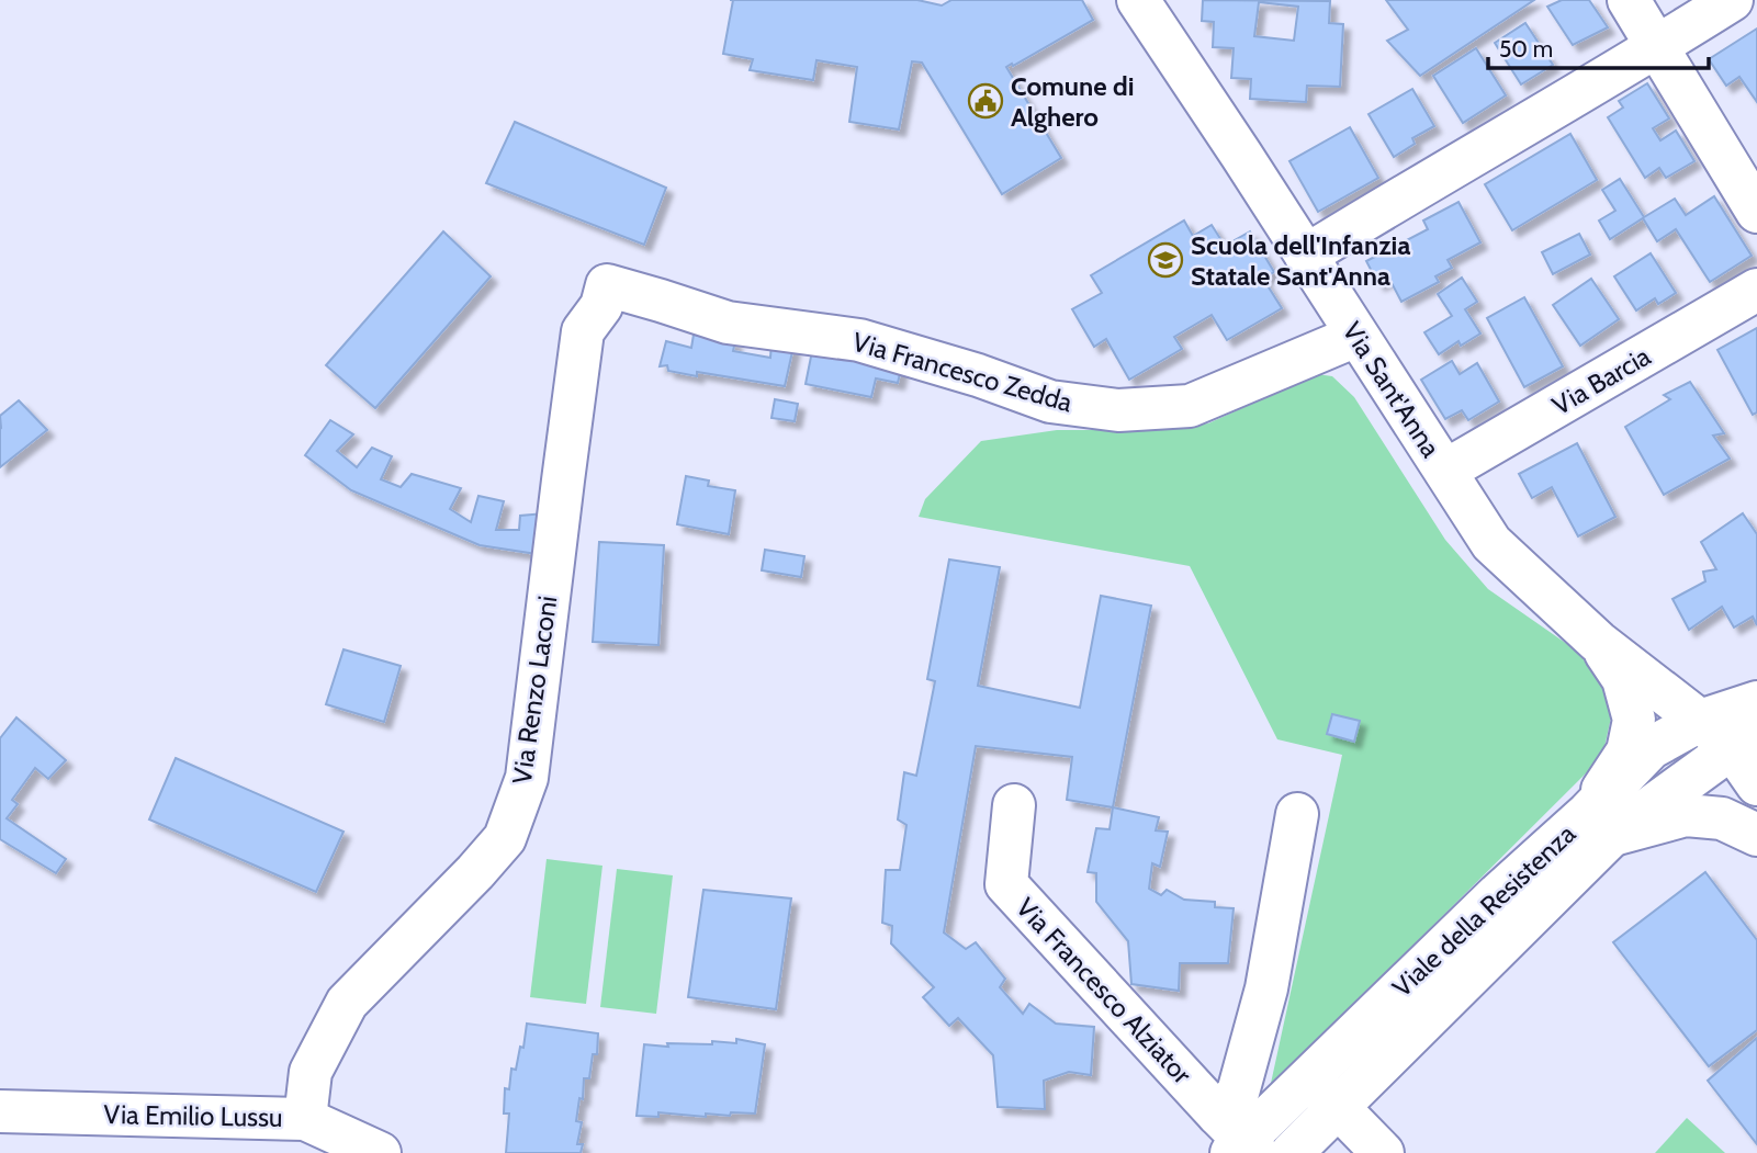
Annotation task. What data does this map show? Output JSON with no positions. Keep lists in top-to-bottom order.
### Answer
{
  "streets": {
    "street": [
      "Via Francesco Zedda",
      "Via Barcia",
      "Via Sant'Anna",
      "Via Renzo Laconi",
      "Viale della Resistenza",
      "Via Francesco Alziator",
      "Via Emilio Lussu"
    ]
  },
  "crossings": [
    ["Via Francesco Zedda", "Via Sant'Anna"],
    ["Via Francesco Zedda", "Via Renzo Laconi"],
    ["Via Barcia", "Via Sant'Anna"],
    ["Via Sant'Anna", "Viale della Resistenza"],
    ["Via Renzo Laconi", "Via Emilio Lussu"],
    ["Viale della Resistenza", "Via Francesco Alziator"]
  ],
  "places": {
    "public building": ["Comune di Alghero"],
    "school or university": ["Scuola dell'Infanzia Statale Sant'Anna"]
  },
  "scale_bar": "50 m"
}
